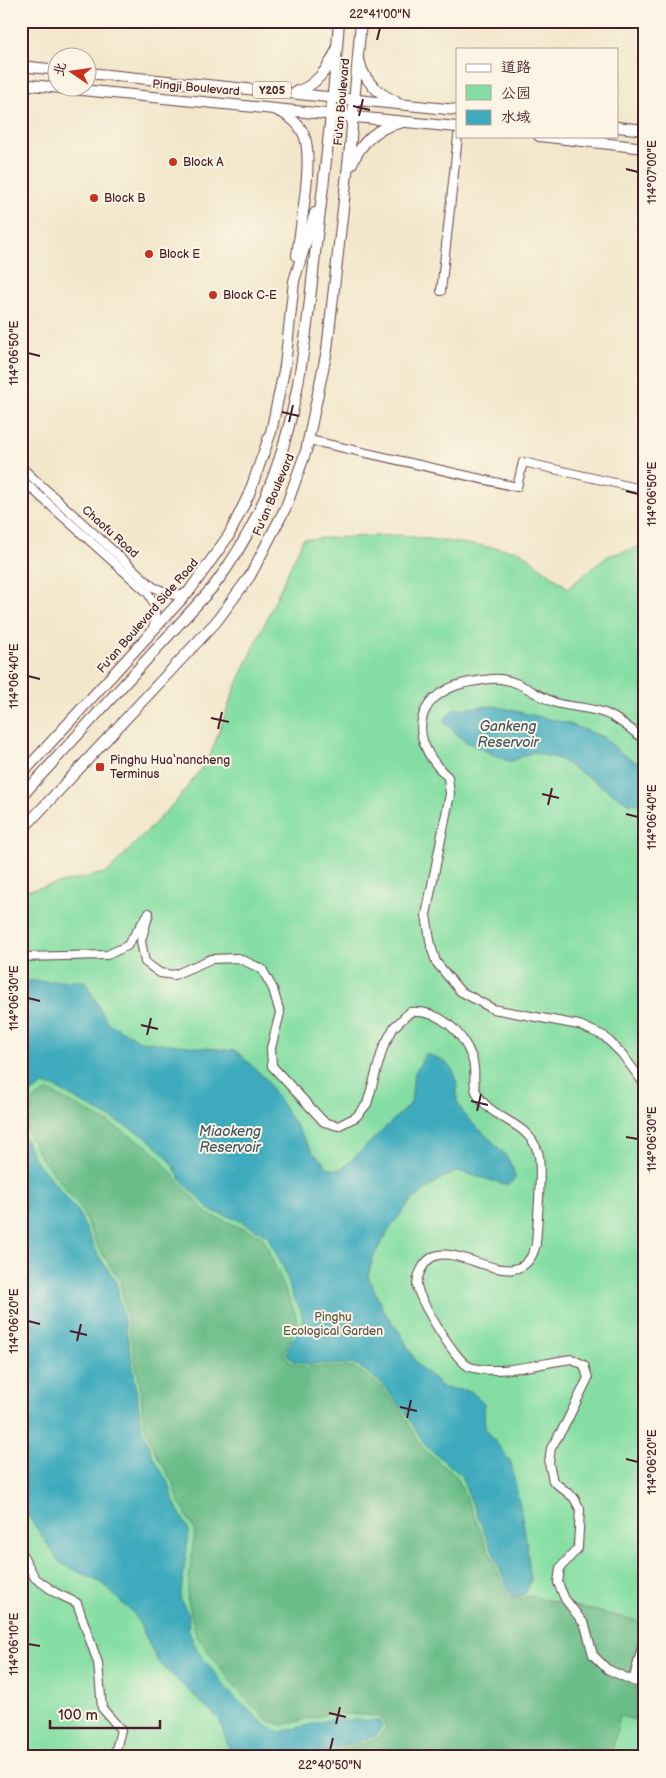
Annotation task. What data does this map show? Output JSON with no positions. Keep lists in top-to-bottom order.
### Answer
{
  "streets": {
    "main road": [
      "Pingji Boulevard",
      "Y205",
      "Fu'an Boulevard",
      "Fu'an Boulevard Side Road"
    ],
    "street": ["Chaofu Road"]
  },
  "crossings": [
    ["Pingji Boulevard", "Fu'an Boulevard"],
    ["Fu'an Boulevard", "Fu'an Boulevard Side Road"],
    ["Chaofu Road", "Fu'an Boulevard Side Road"]
  ],
  "water": ["Gankeng Reservoir", "Miaokeng Reservoir"],
  "parks": ["Pinghu Ecological Garden"],
  "places": {
    "other": [
      "Block A",
      "Block B",
      "Block E",
      "Block C-E"
    ],
    "transit": ["Pinghu Hua‘nancheng Terminus"]
  },
  "legend": ["道路", "公园", "水域"],
  "scale_bar": "100 m",
  "north": "left",
  "coordinates": [
    "22°41'00\"N",
    "114°07'00\"E",
    "114°06'50\"E",
    "114°06'40\"E",
    "114°06'30\"E",
    "114°06'20\"E",
    "114°06'10\"E",
    "22°40'50\"N"
  ]
}
